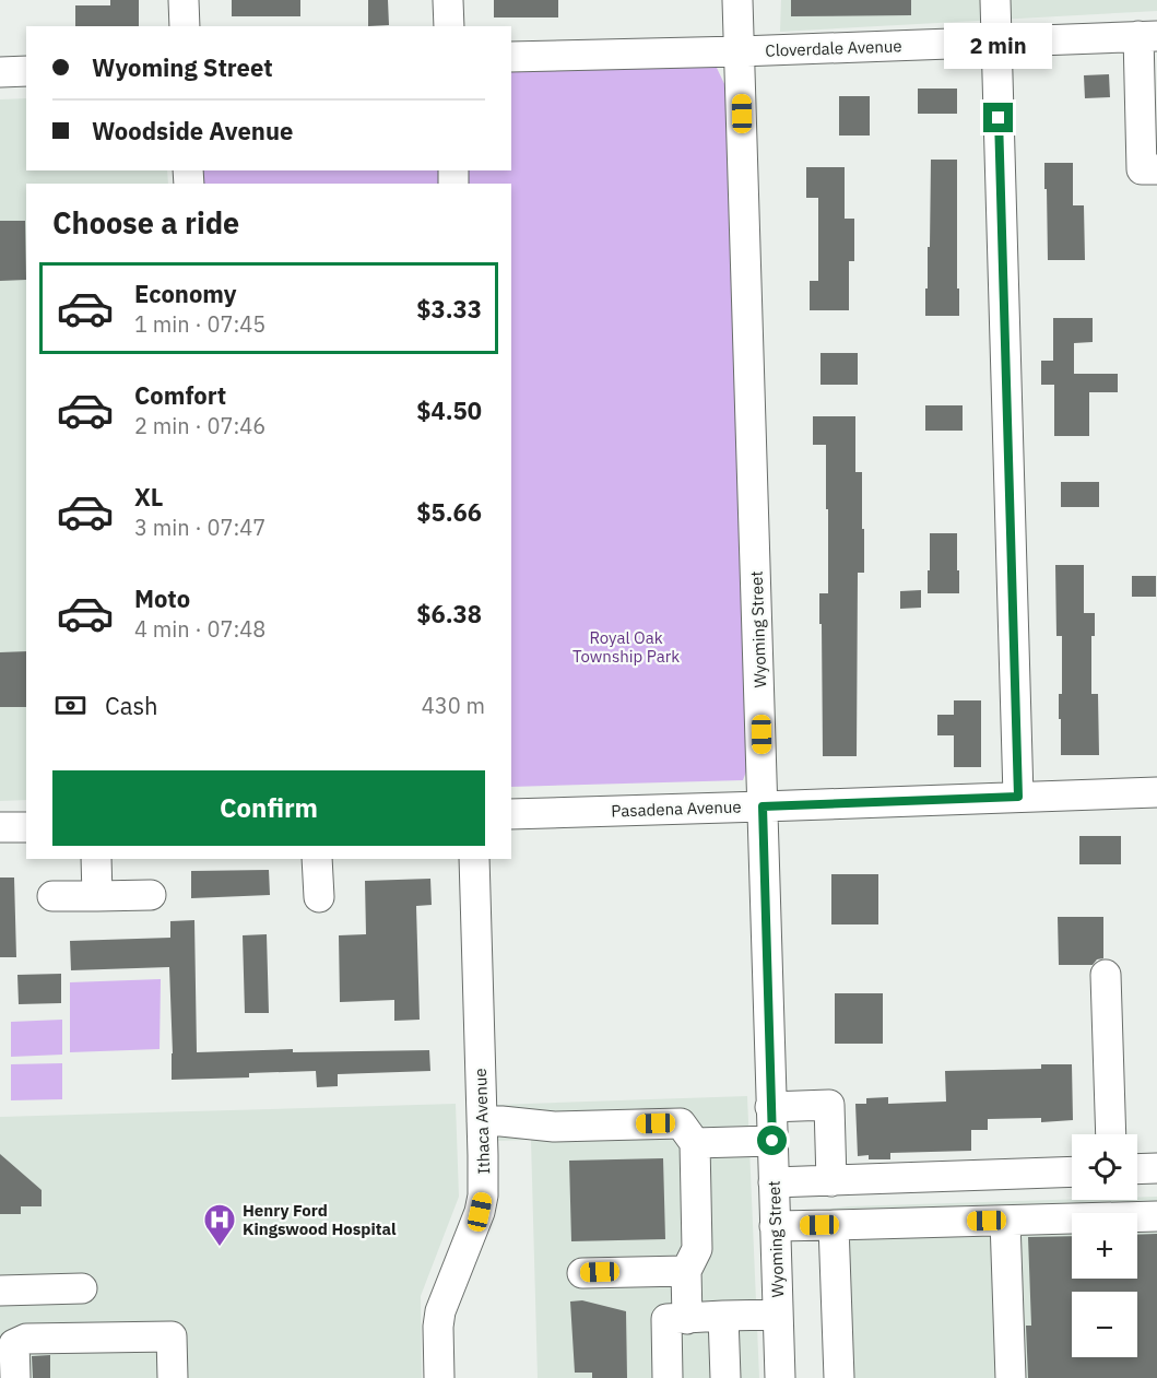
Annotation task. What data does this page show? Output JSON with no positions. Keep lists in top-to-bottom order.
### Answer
{
  "streets": {
    "street": [
      "Cloverdale Avenue",
      "Wyoming Street",
      "Pasadena Avenue",
      "Ithaca Avenue"
    ]
  },
  "crossings": [
    ["Cloverdale Avenue", "Wyoming Street"],
    ["Wyoming Street", "Pasadena Avenue"]
  ],
  "parks": ["Royal Oak Township Park"],
  "places": {
    "hospital": ["Henry Ford Kingswood Hospital"]
  },
  "page": {
    "bubble": "2 min",
    "banner": ["Wyoming Street", "Woodside Avenue"],
    "heading": "Choose a ride",
    "list": [
      {
        "name": "Economy",
        "note": "1 min · 07:45",
        "value": "$3.33"
      },
      {
        "name": "Comfort",
        "note": "2 min · 07:46",
        "value": "$4.50"
      },
      {
        "name": "XL",
        "note": "3 min · 07:47",
        "value": "$5.66"
      },
      {
        "name": "Moto",
        "note": "4 min · 07:48",
        "value": "$6.38"
      }
    ],
    "pay": ["Cash", "430 m"],
    "buttons": "Confirm",
    "map_buttons": ["+", "−"]
  }
}
